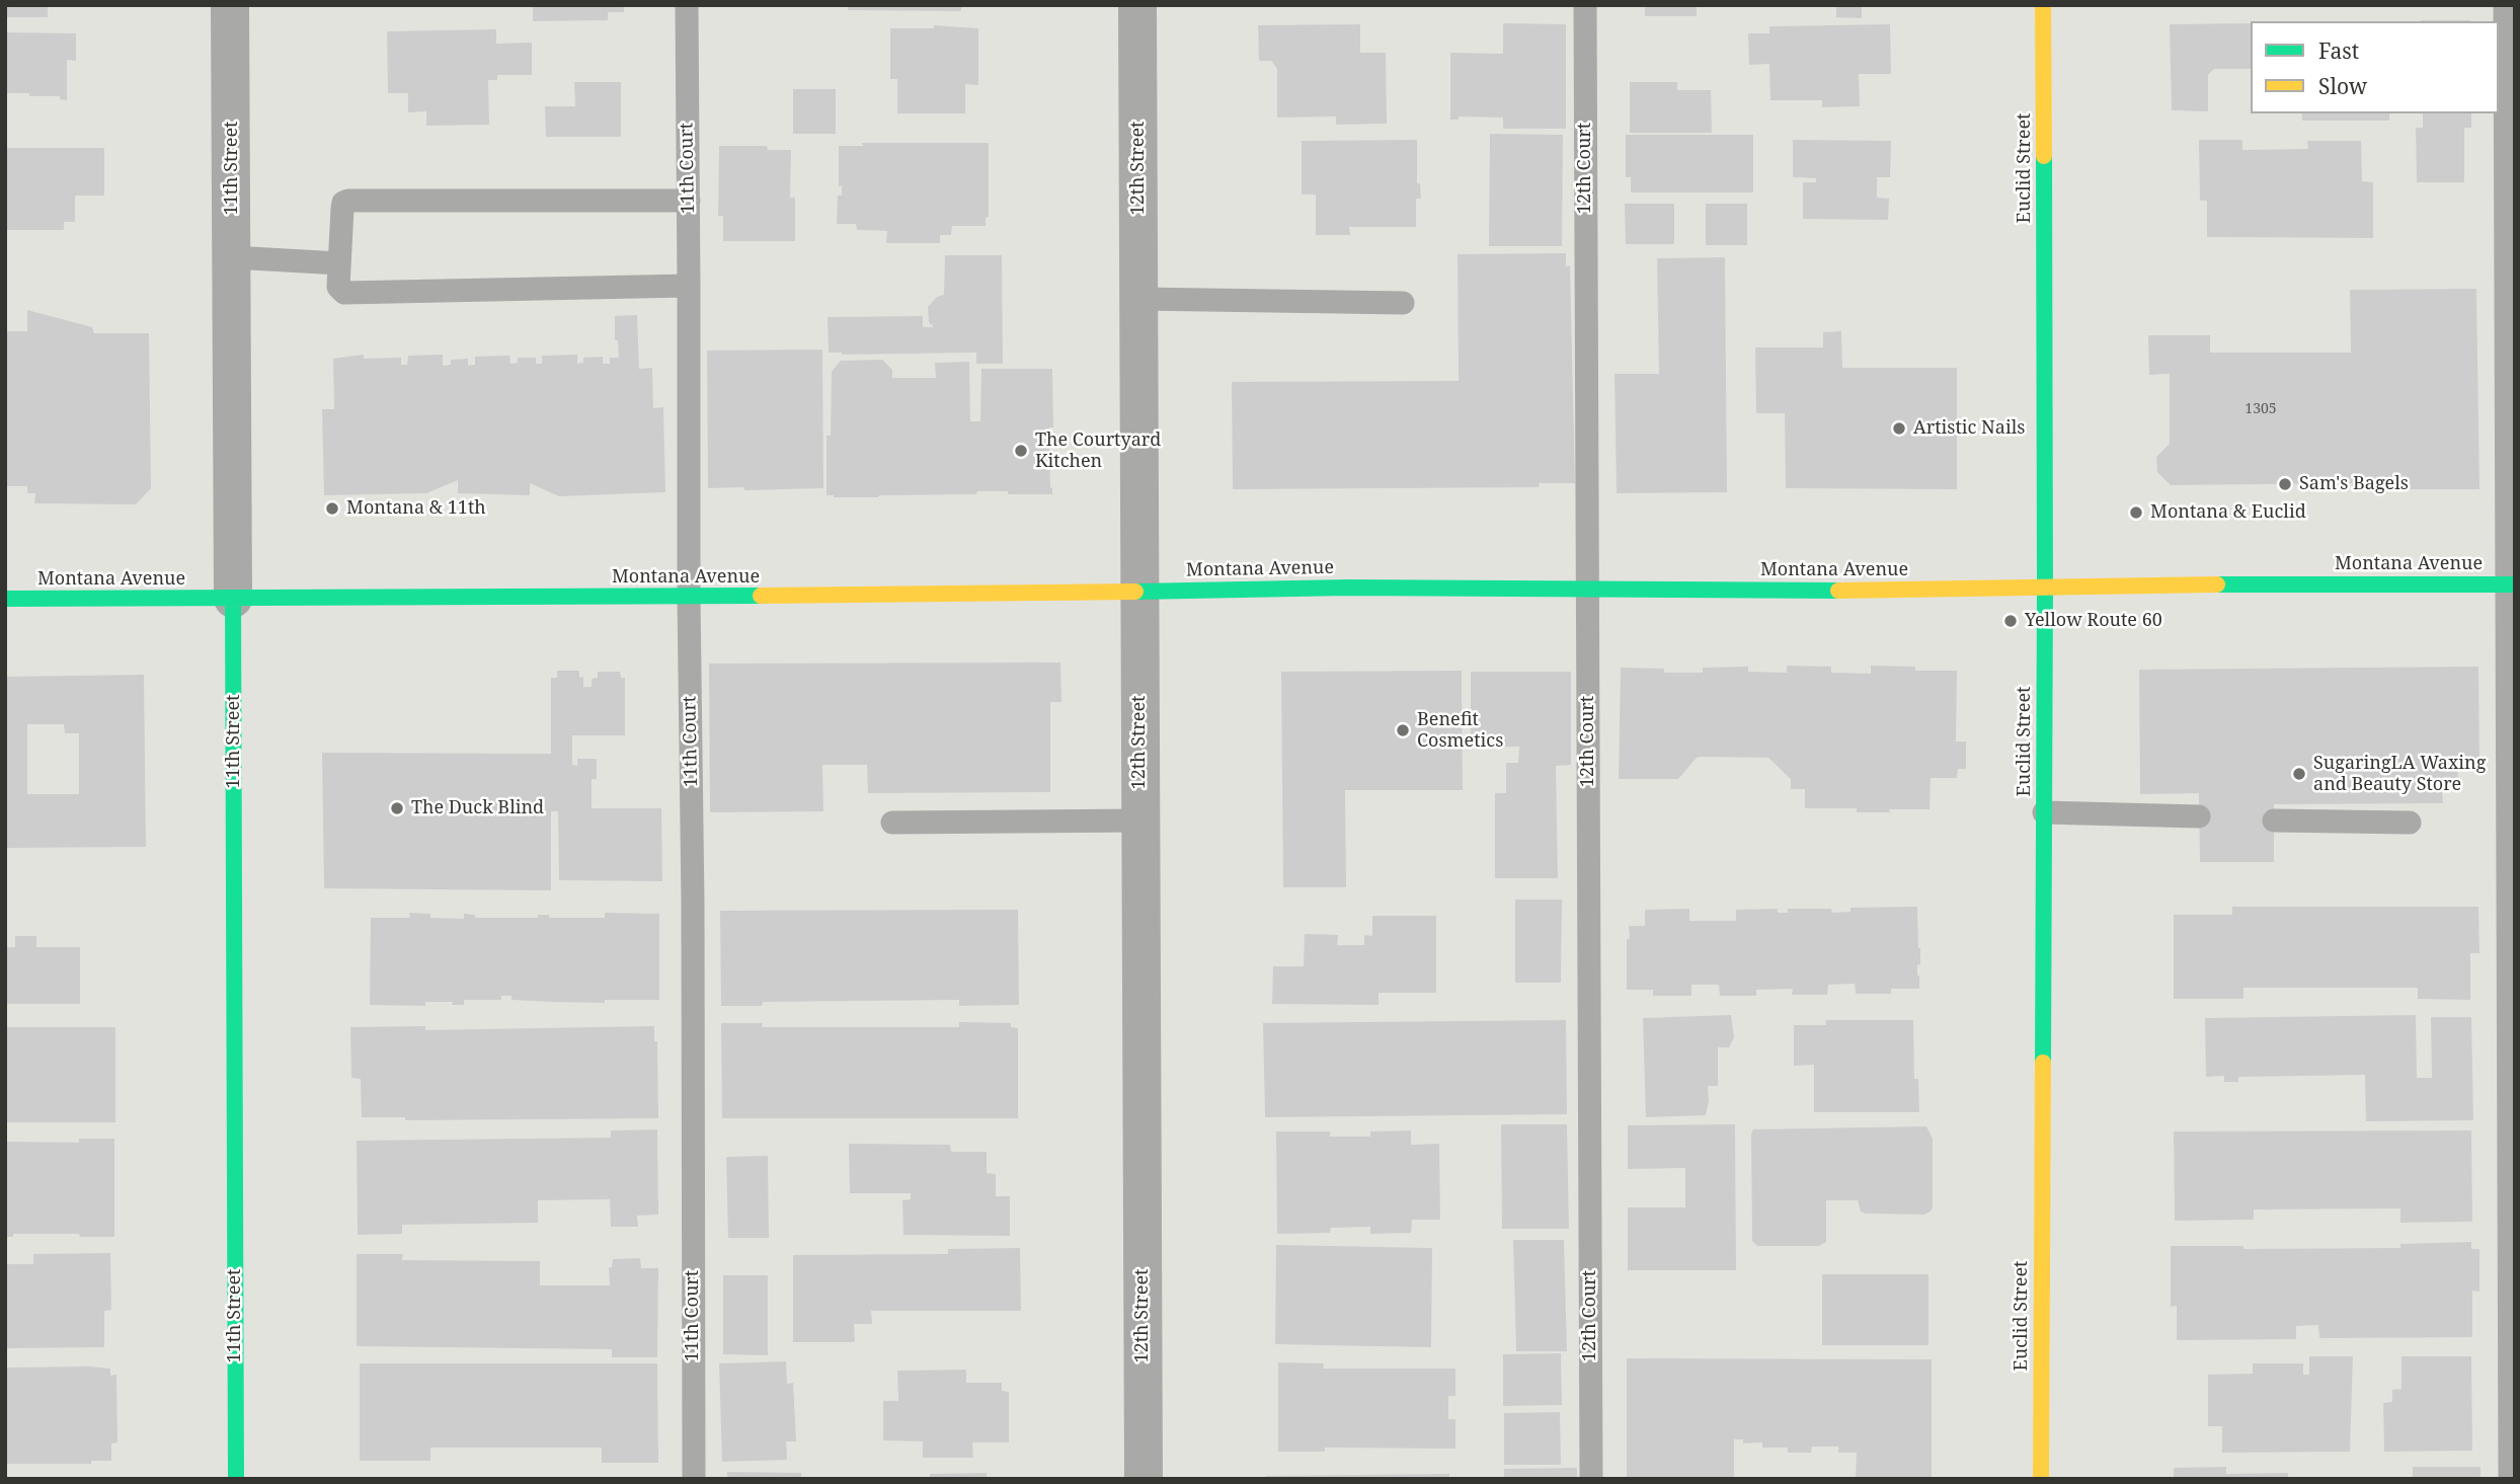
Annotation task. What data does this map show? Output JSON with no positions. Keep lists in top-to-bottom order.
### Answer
{
  "streets": {
    "street": [
      "11th Street",
      "12th Street",
      "Euclid Street",
      "Montana Avenue"
    ],
    "lane": ["11th Court", "12th Court"]
  },
  "crossings": [
    ["11th Street", "Montana Avenue"],
    ["11th Court", "Montana Avenue"],
    ["12th Street", "Montana Avenue"],
    ["12th Court", "Montana Avenue"],
    ["Euclid Street", "Montana Avenue"]
  ],
  "places": [
    "Artistic Nails",
    "The Courtyard Kitchen",
    "Sam's Bagels",
    "Montana & 11th",
    "Montana & Euclid",
    "Yellow Route 60",
    "Benefit Cosmetics",
    "SugaringLA Waxing and Beauty Store",
    "The Duck Blind"
  ],
  "house_numbers": ["1305"],
  "legend": ["Fast", "Slow"]
}
